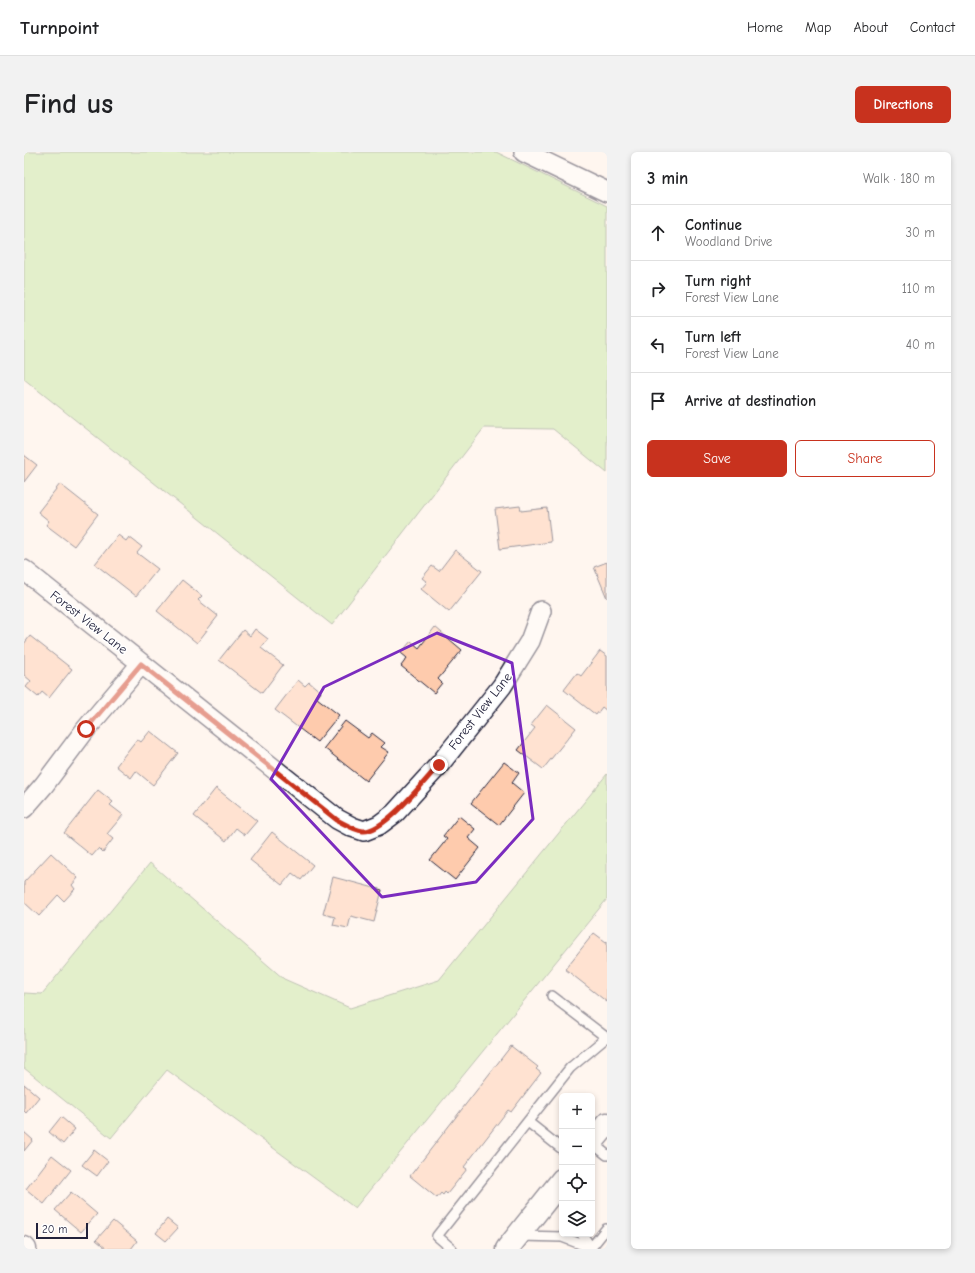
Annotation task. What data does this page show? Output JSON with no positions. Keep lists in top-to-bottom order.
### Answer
{
  "streets": {
    "street": ["Forest View Lane"]
  },
  "scale_bar": "20 m",
  "page": {
    "header": "Turnpoint",
    "nav": [
      "Home",
      "Map",
      "About",
      "Contact"
    ],
    "buttons": [
      "Directions",
      ["Save", "Share"]
    ],
    "title": "Find us",
    "heading": ["3 min", "Walk · 180 m"],
    "list": [
      ["Continue", "Woodland Drive", "30 m"],
      ["Turn right", "Forest View Lane", "110 m"],
      ["Turn left", "Forest View Lane", "40 m"],
      "Arrive at destination"
    ],
    "map_buttons": ["+", "−"],
    "scale": "20 m"
  }
}
